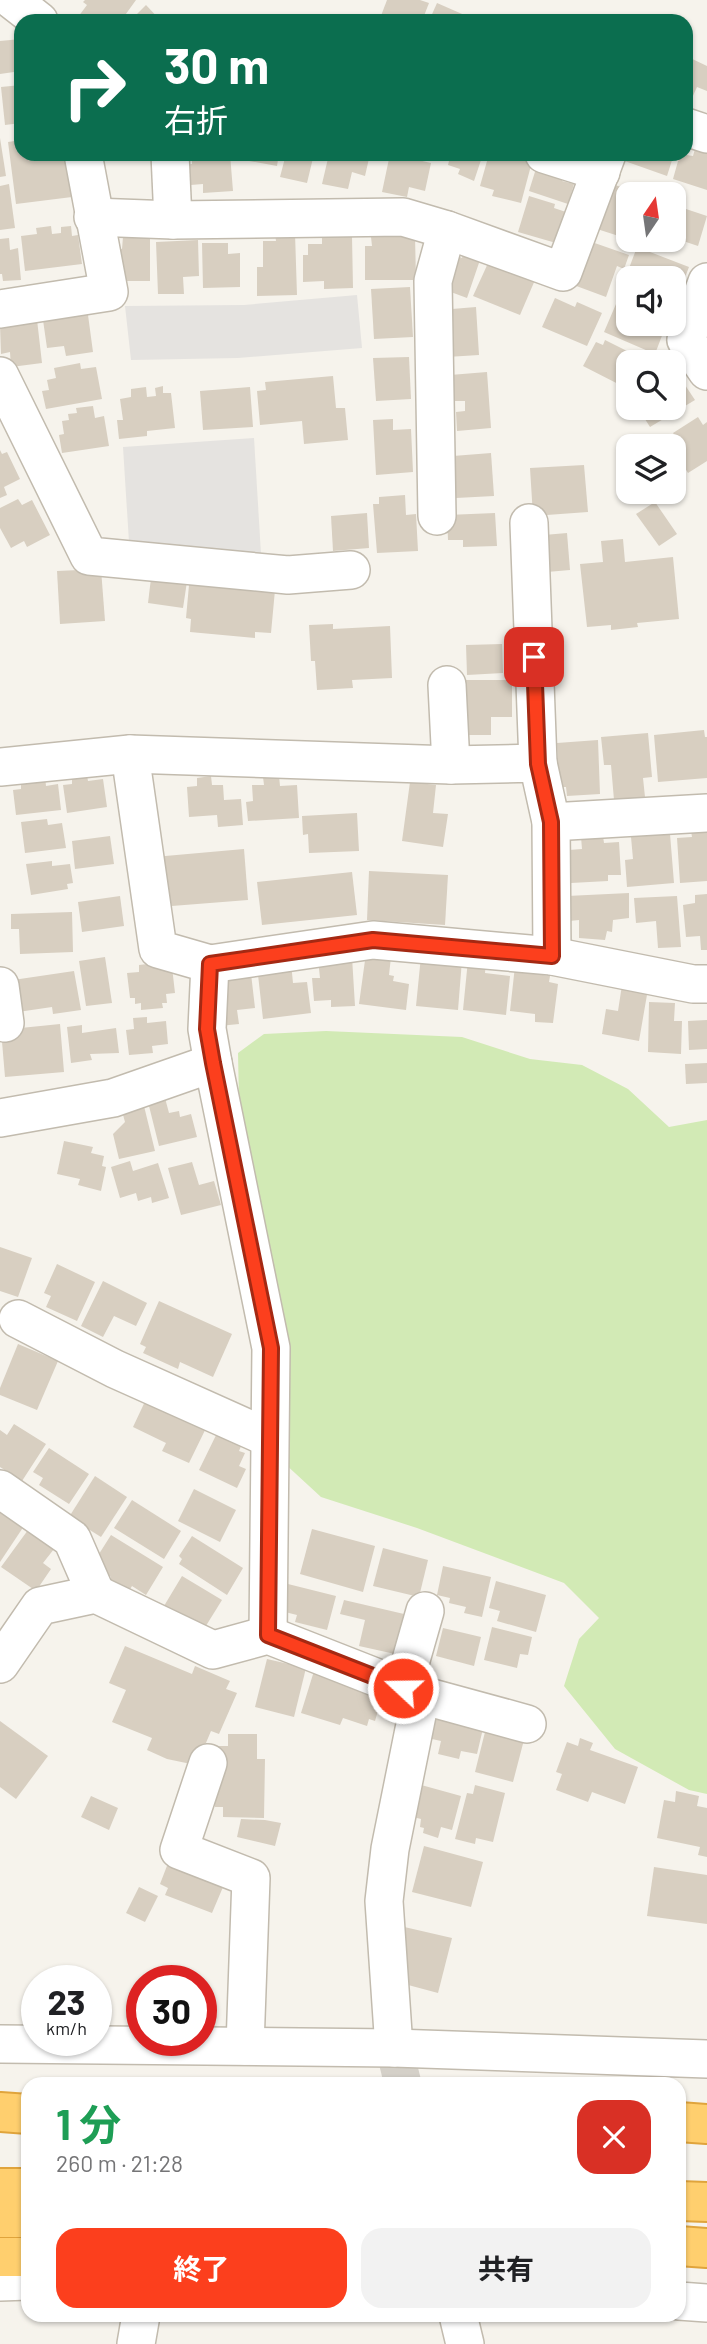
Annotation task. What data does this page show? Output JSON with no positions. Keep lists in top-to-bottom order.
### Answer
{
  "north": "top",
  "page": {
    "turn": ["30 m", "右折"],
    "speed": "23 km/h",
    "limit": "30",
    "heading": ["1 分", "260 m · 21:28"],
    "buttons": ["終了", "共有"]
  }
}
